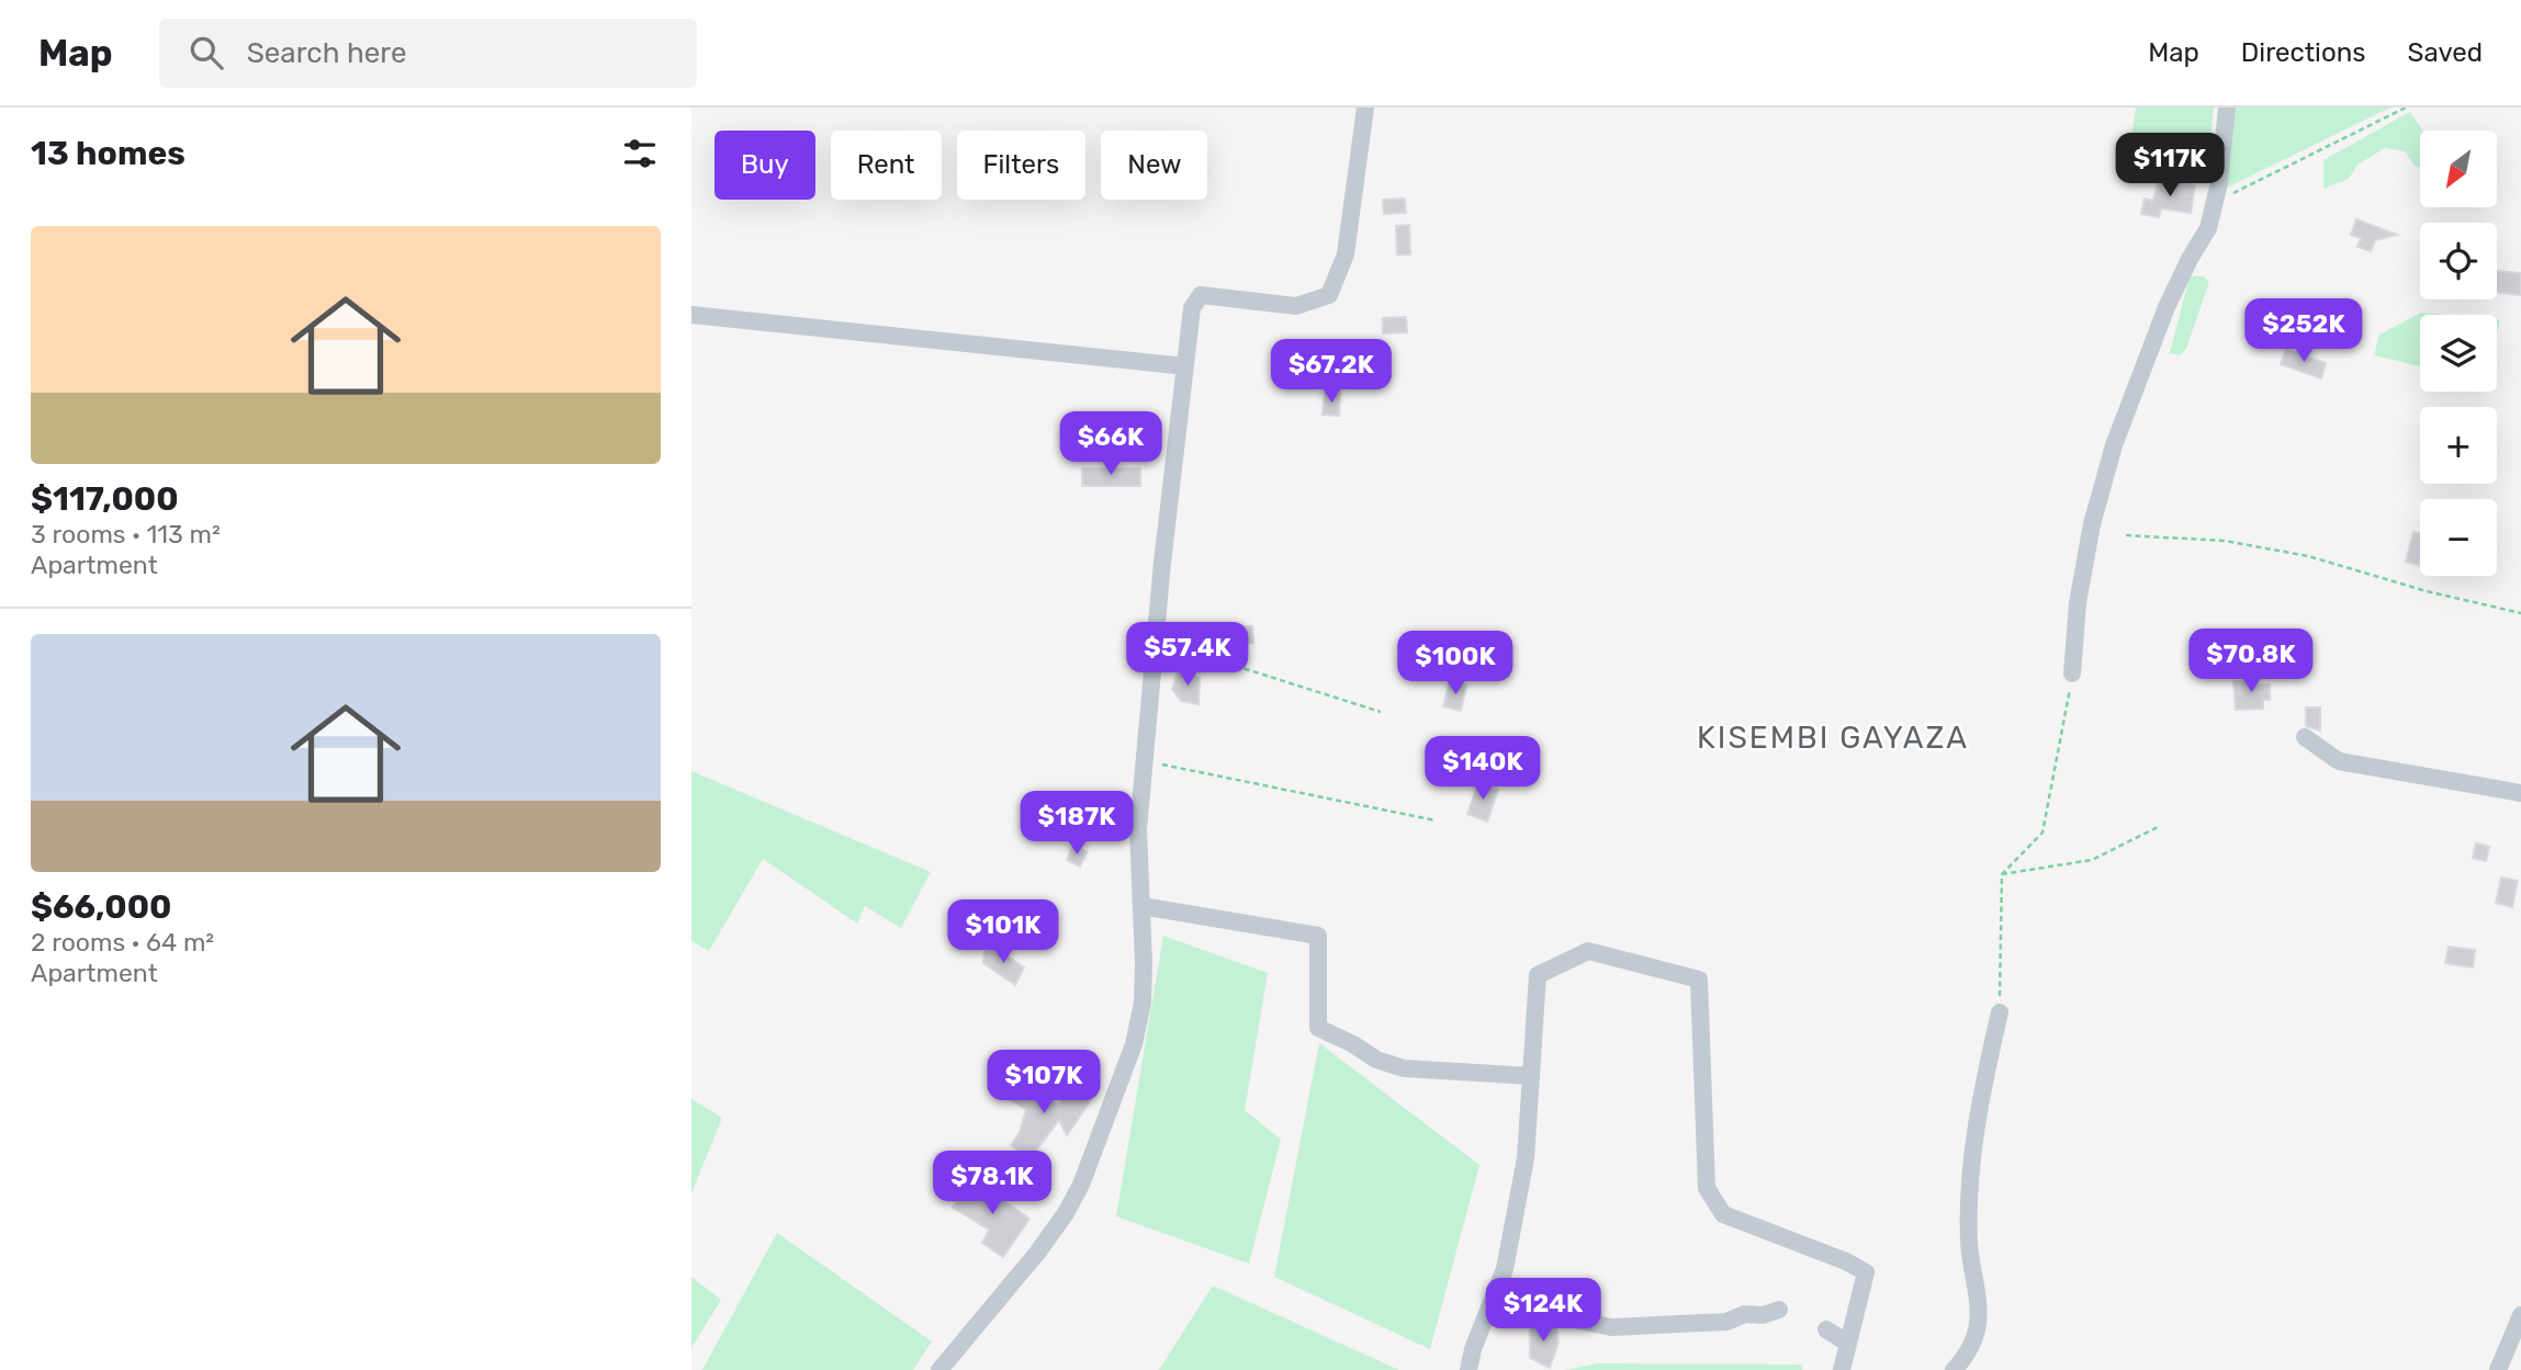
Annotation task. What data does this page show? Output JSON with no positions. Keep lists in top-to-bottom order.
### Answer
{
  "districts": ["KISEMBI GAYAZA"],
  "north": "bottom left",
  "page": {
    "header": "Map",
    "search": "Search here",
    "nav": ["Map", "Directions", "Saved"],
    "heading": "13 homes",
    "map_buttons": ["+", "−"],
    "chip": [
      "Buy",
      "Rent",
      "Filters",
      "New"
    ],
    "price": [
      "$117K",
      "$252K",
      "$67.2K",
      "$66K",
      "$57.4K",
      "$70.8K",
      "$100K",
      "$140K",
      "$187K",
      "$101K",
      "$107K",
      "$78.1K",
      "$124K"
    ],
    "list": [
      {
        "name": "$117,000",
        "note": "3 rooms · 113 m² · Apartment"
      },
      {
        "name": "$66,000",
        "note": "2 rooms · 64 m² · Apartment"
      }
    ]
  }
}
